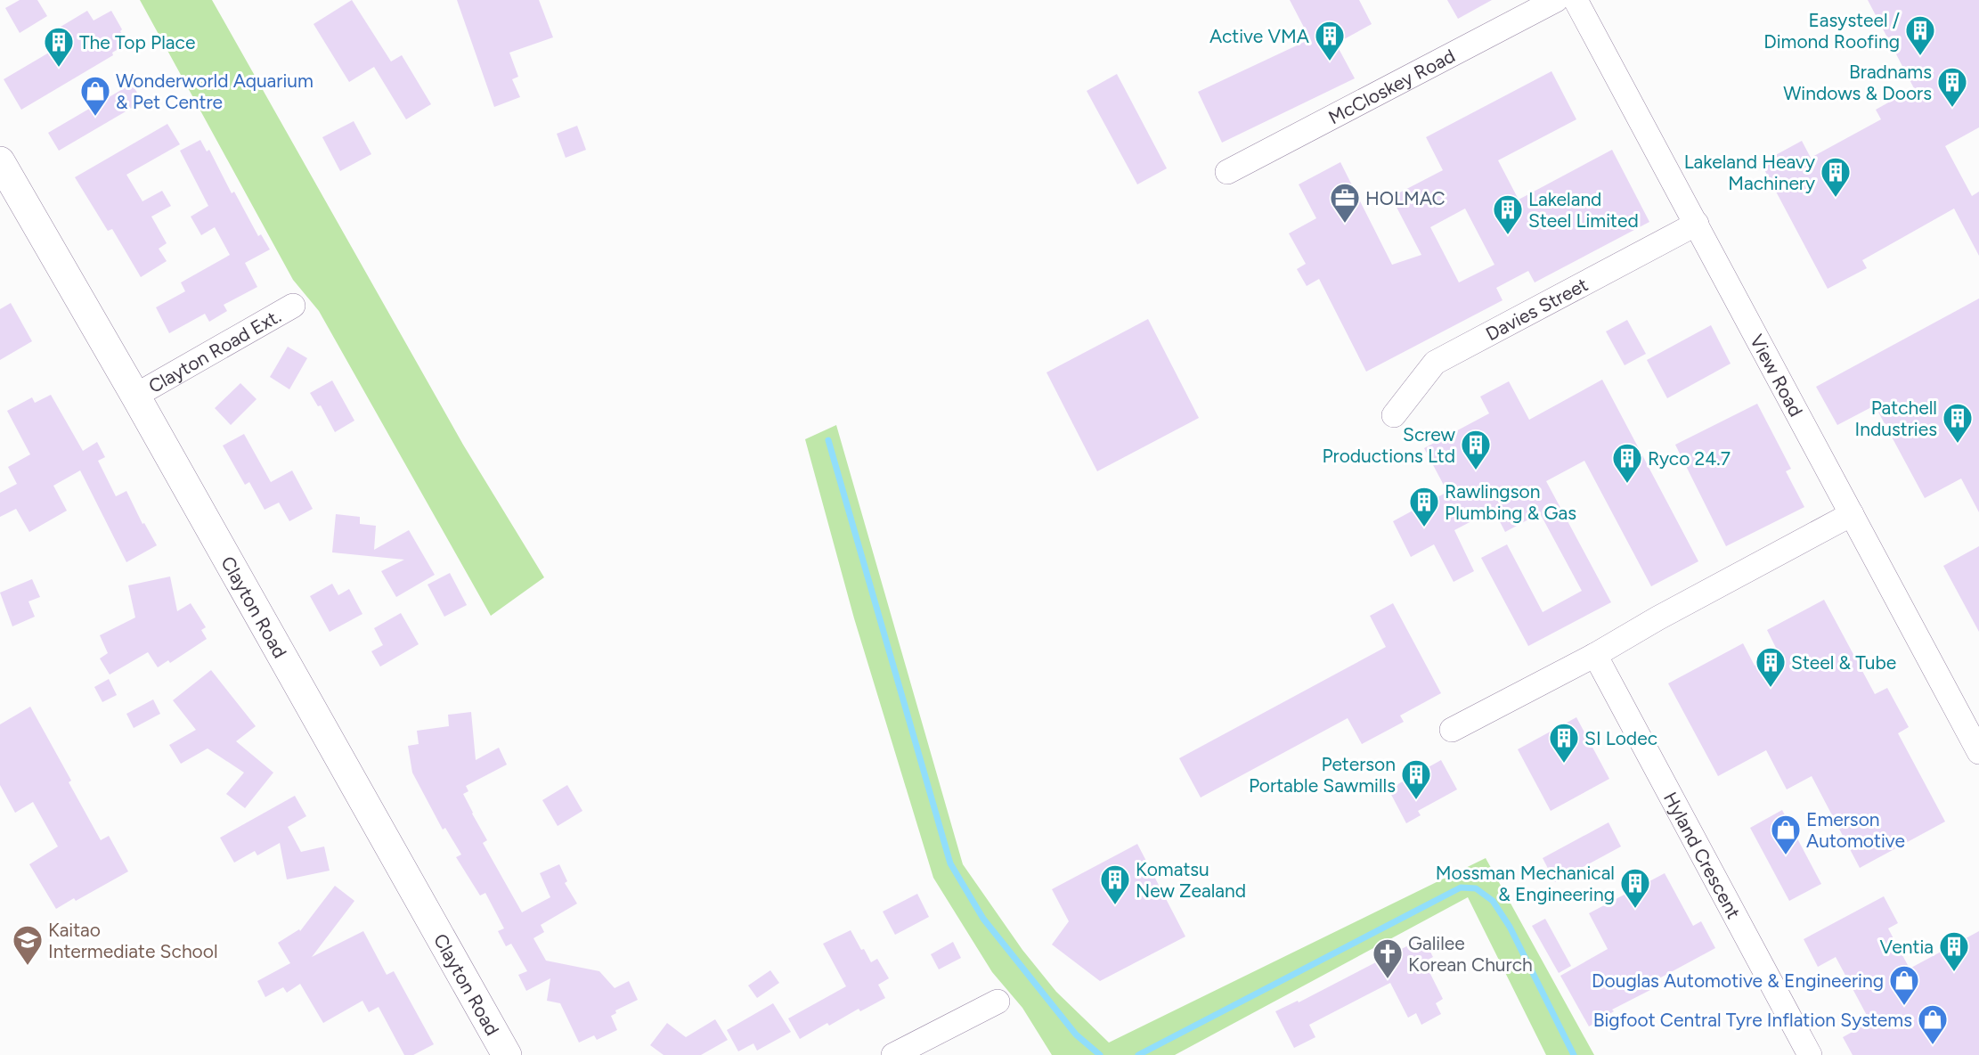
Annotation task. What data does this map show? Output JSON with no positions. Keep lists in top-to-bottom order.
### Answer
{
  "streets": {
    "main road": ["Clayton Road"],
    "street": [
      "McCloskey Road",
      "Davies Street",
      "Clayton Road Ext.",
      "View Road",
      "Hyland Crescent"
    ]
  },
  "crossings": [
    ["Davies Street", "View Road"],
    ["Clayton Road Ext.", "Clayton Road"]
  ],
  "places": {
    "building": [
      "Easysteel / Dimond Roofing",
      "Active VMA",
      "The Top Place",
      "Bradnams Windows & Doors",
      "Lakeland Heavy Machinery",
      "Lakeland Steel Limited",
      "Patchell Industries",
      "Screw Productions Ltd",
      "Ryco 24.7",
      "Rawlingson Plumbing & Gas",
      "Steel & Tube",
      "SI Lodec",
      "Peterson Portable Sawmills",
      "Komatsu New Zealand",
      "Mossman Mechanical & Engineering",
      "Ventia"
    ],
    "shop": [
      "Wonderworld Aquarium & Pet Centre",
      "Emerson Automotive",
      "Douglas Automotive & Engineering",
      "Bigfoot Central Tyre Inflation Systems"
    ],
    "office": ["HOLMAC"],
    "school or university": ["Kaitao Intermediate School"],
    "church": ["Galilee Korean Church"]
  }
}
